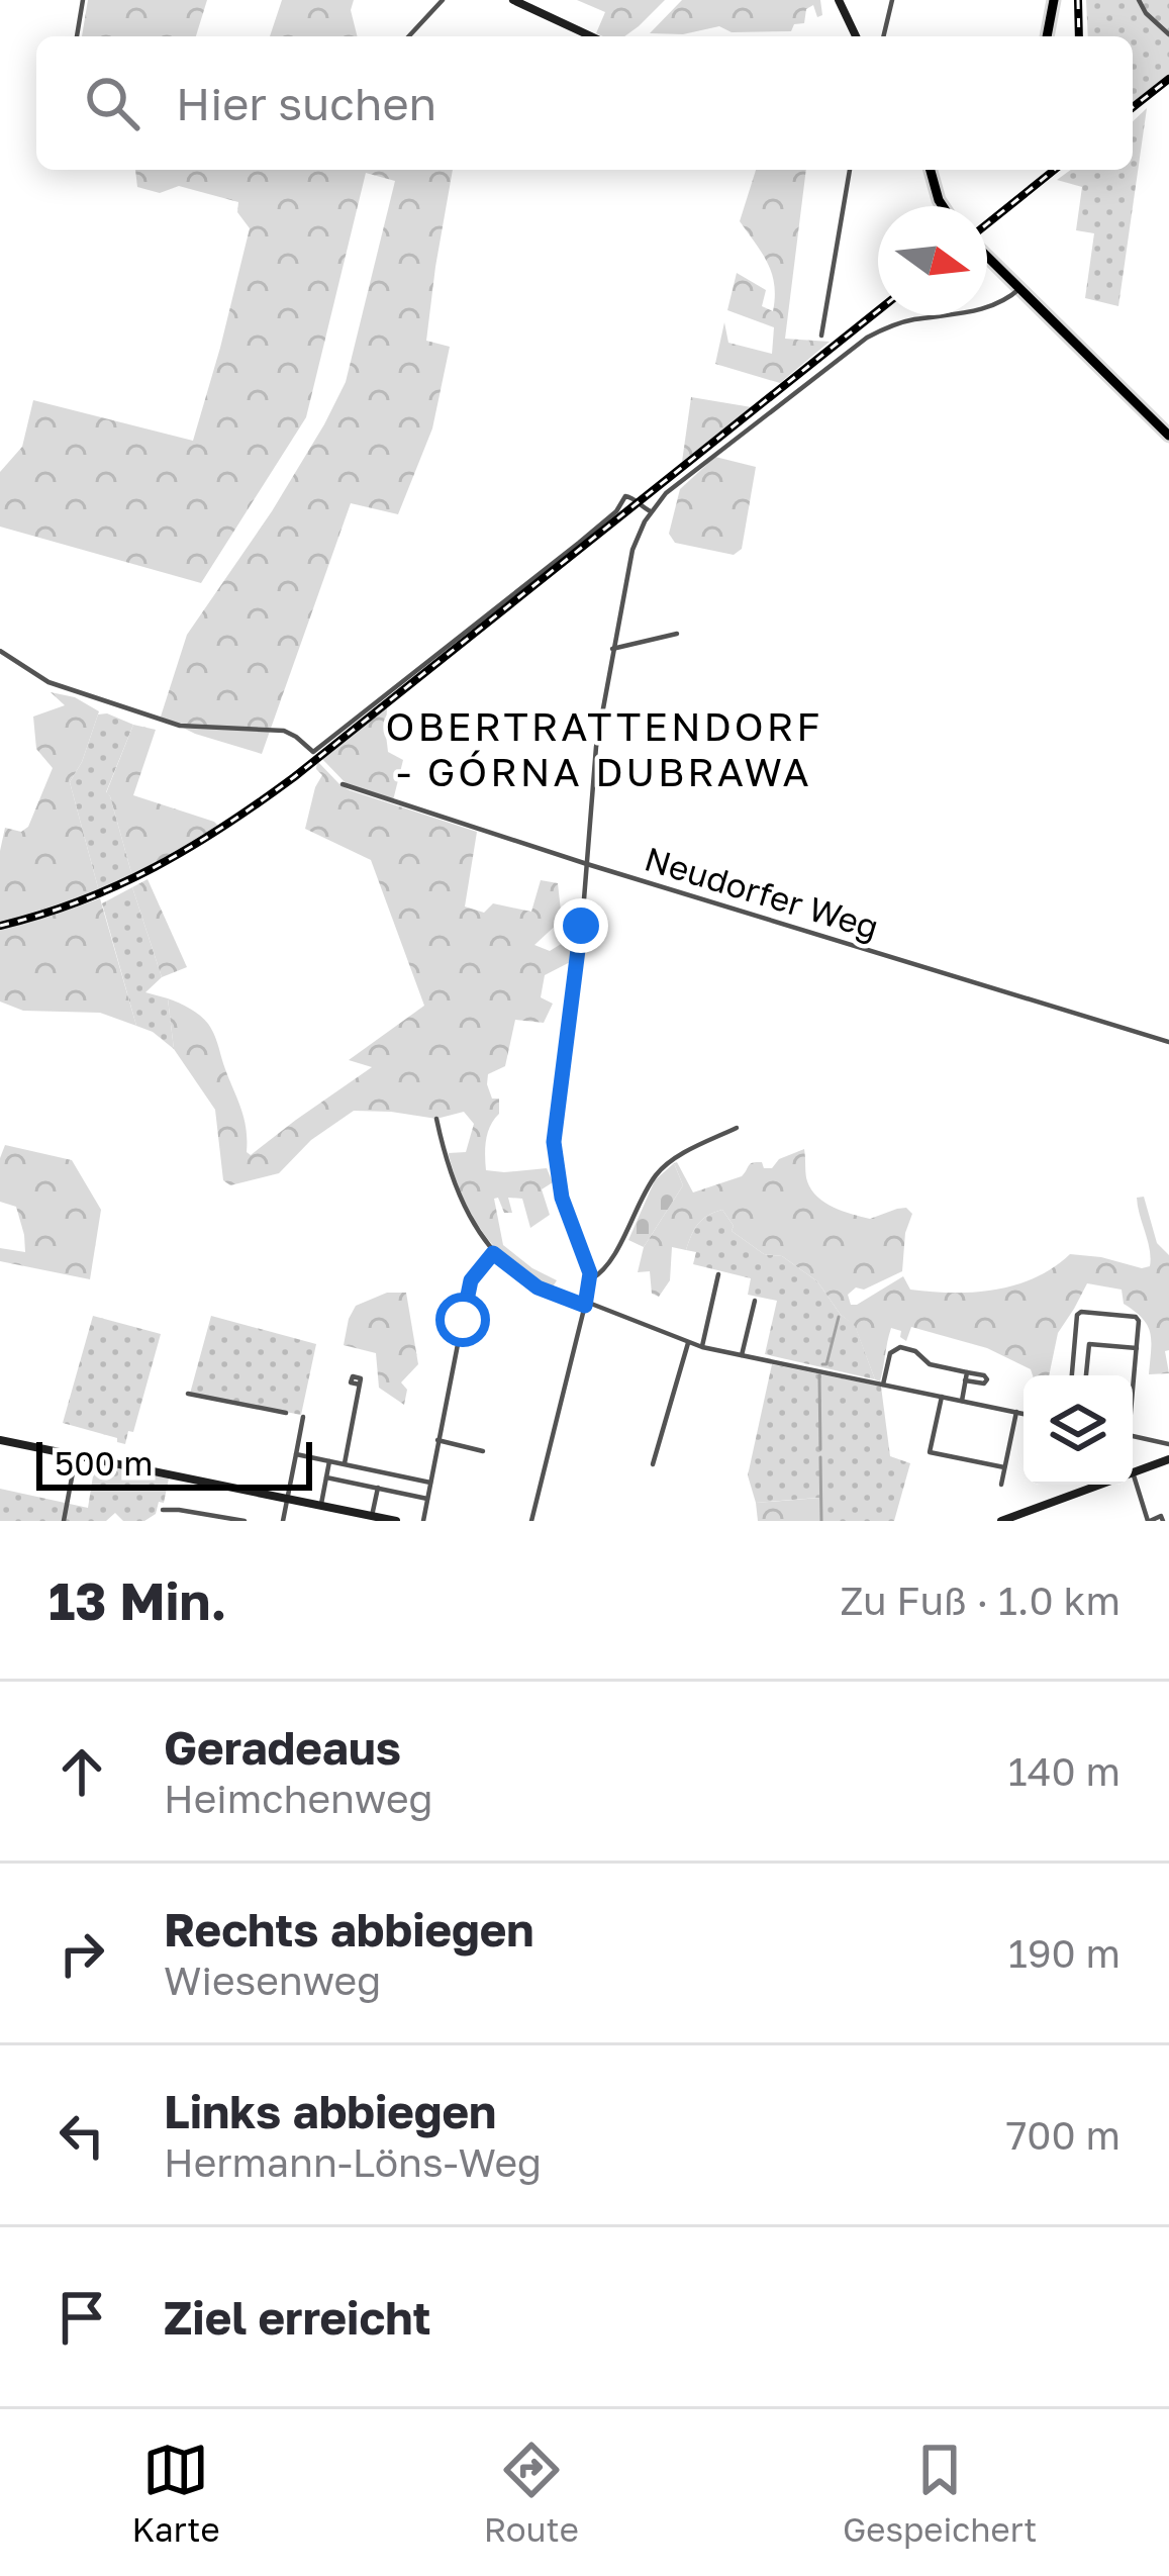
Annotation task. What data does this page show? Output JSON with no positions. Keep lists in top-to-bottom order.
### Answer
{
  "streets": {
    "street": ["Neudorfer Weg"]
  },
  "districts": ["OBERTRATTENDORF - GÓRNA DUBRAWA"],
  "scale_bar": "500 m",
  "north": "right",
  "page": {
    "search": "Hier suchen",
    "scale": "500 m",
    "heading": ["13 Min.", "Zu Fuß · 1.0 km"],
    "list": [
      ["Geradeaus", "Heimchenweg", "140 m"],
      ["Rechts abbiegen", "Wiesenweg", "190 m"],
      ["Links abbiegen", "Hermann-Löns-Weg", "700 m"],
      "Ziel erreicht"
    ],
    "nav": ["Karte", "Route", "Gespeichert"]
  }
}
